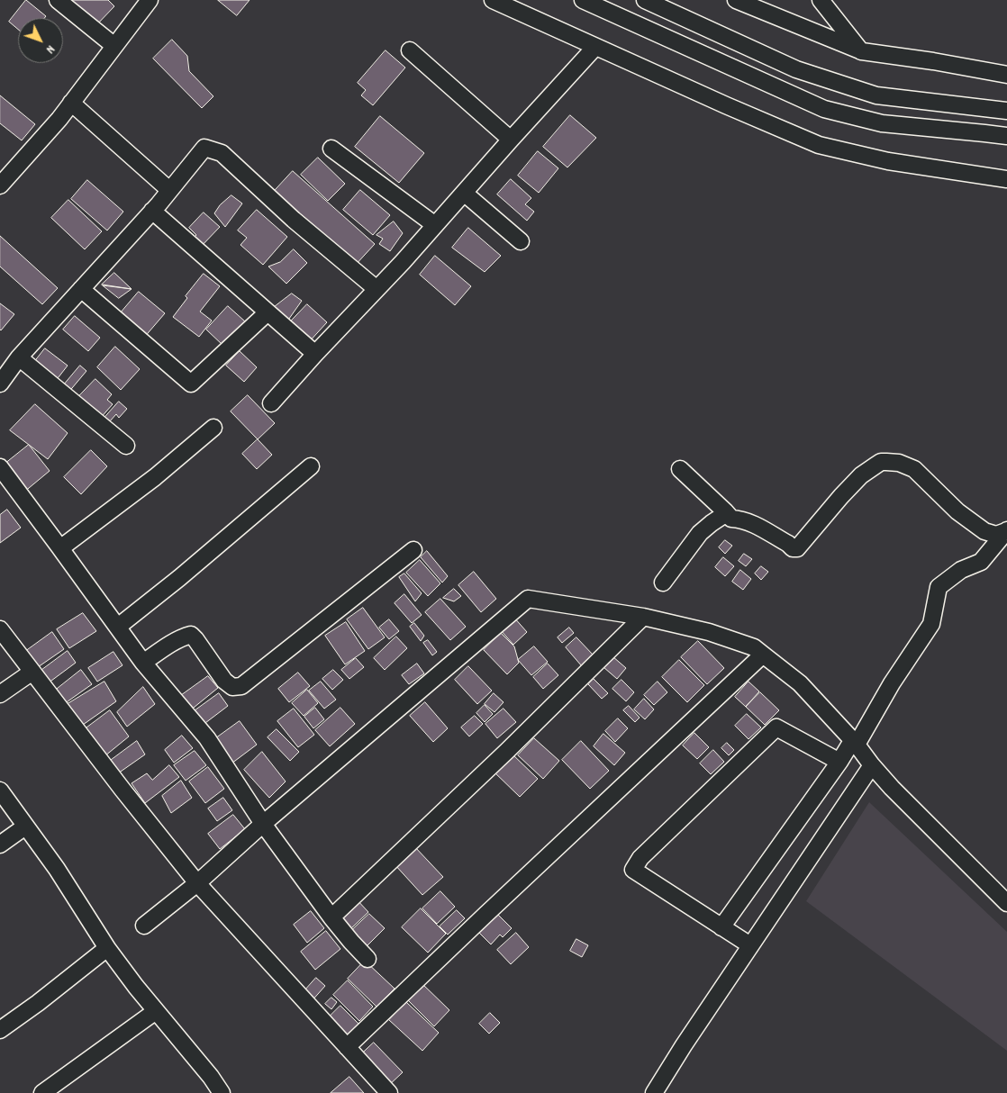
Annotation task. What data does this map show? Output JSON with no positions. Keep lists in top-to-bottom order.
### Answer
{
  "north": "bottom right"
}
